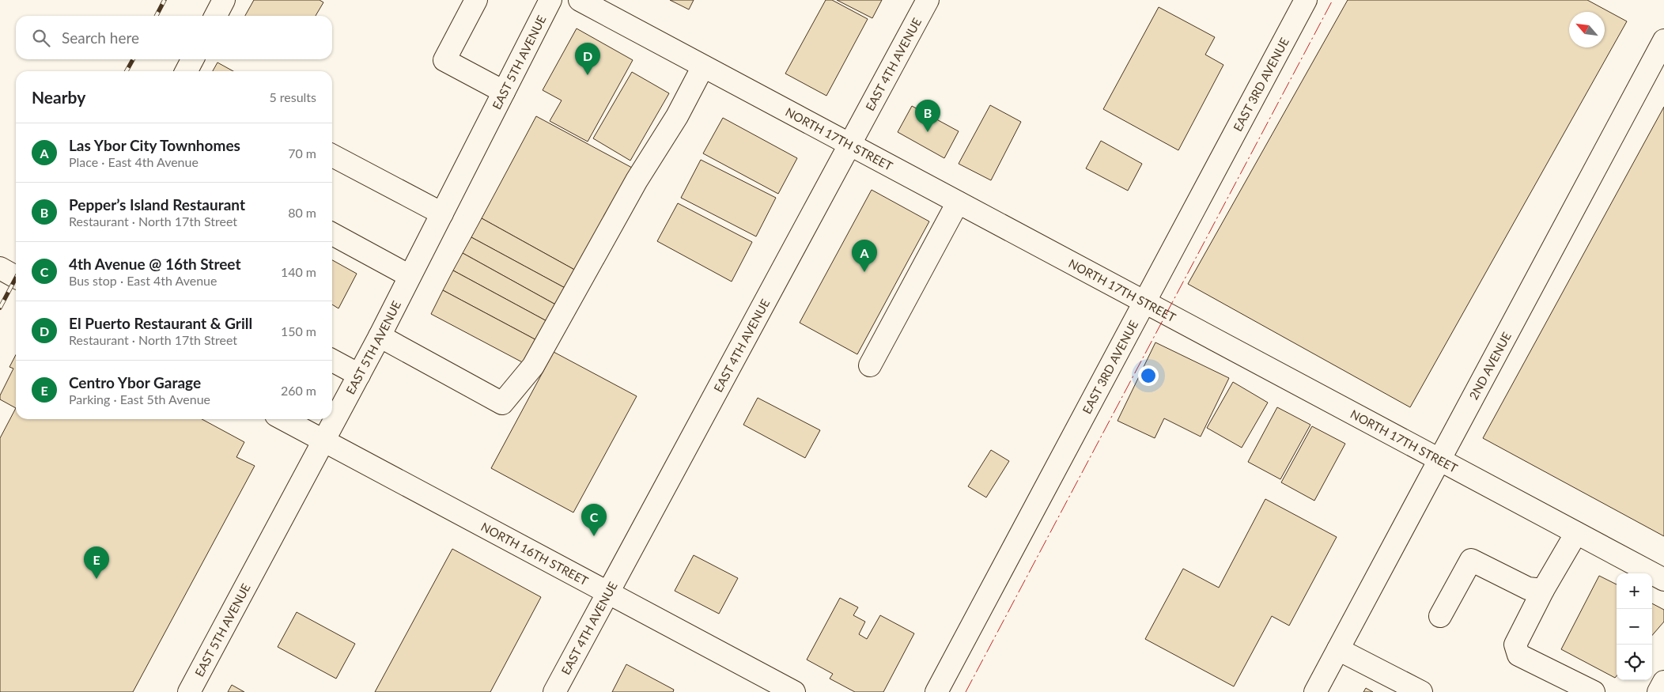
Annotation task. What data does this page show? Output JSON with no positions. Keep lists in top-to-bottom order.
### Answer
{
  "streets": {
    "street": [
      "EAST 5TH AVENUE",
      "EAST 4TH AVENUE",
      "EAST 3RD AVENUE",
      "NORTH 17TH STREET",
      "2ND AVENUE",
      "NORTH 16TH STREET"
    ]
  },
  "crossings": [
    ["EAST 5TH AVENUE", "NORTH 16TH STREET"],
    ["EAST 4TH AVENUE", "NORTH 17TH STREET"],
    ["EAST 4TH AVENUE", "NORTH 16TH STREET"],
    ["EAST 3RD AVENUE", "NORTH 17TH STREET"],
    ["NORTH 17TH STREET", "2ND AVENUE"]
  ],
  "north": "top left",
  "page": {
    "search": "Search here",
    "pins": [
      "D",
      "B",
      "A",
      "C",
      "E"
    ],
    "heading": ["Nearby", "5 results"],
    "list": [
      {
        "mark": "A",
        "name": "Las Ybor City Townhomes",
        "note": "Place · East 4th Avenue",
        "value": "70 m"
      },
      {
        "mark": "B",
        "name": "Pepper’s Island Restaurant",
        "note": "Restaurant · North 17th Street",
        "value": "80 m"
      },
      {
        "mark": "C",
        "name": "4th Avenue @ 16th Street",
        "note": "Bus stop · East 4th Avenue",
        "value": "140 m"
      },
      {
        "mark": "D",
        "name": "El Puerto Restaurant & Grill",
        "note": "Restaurant · North 17th Street",
        "value": "150 m"
      },
      {
        "mark": "E",
        "name": "Centro Ybor Garage",
        "note": "Parking · East 5th Avenue",
        "value": "260 m"
      }
    ],
    "map_buttons": ["+", "−"]
  }
}
